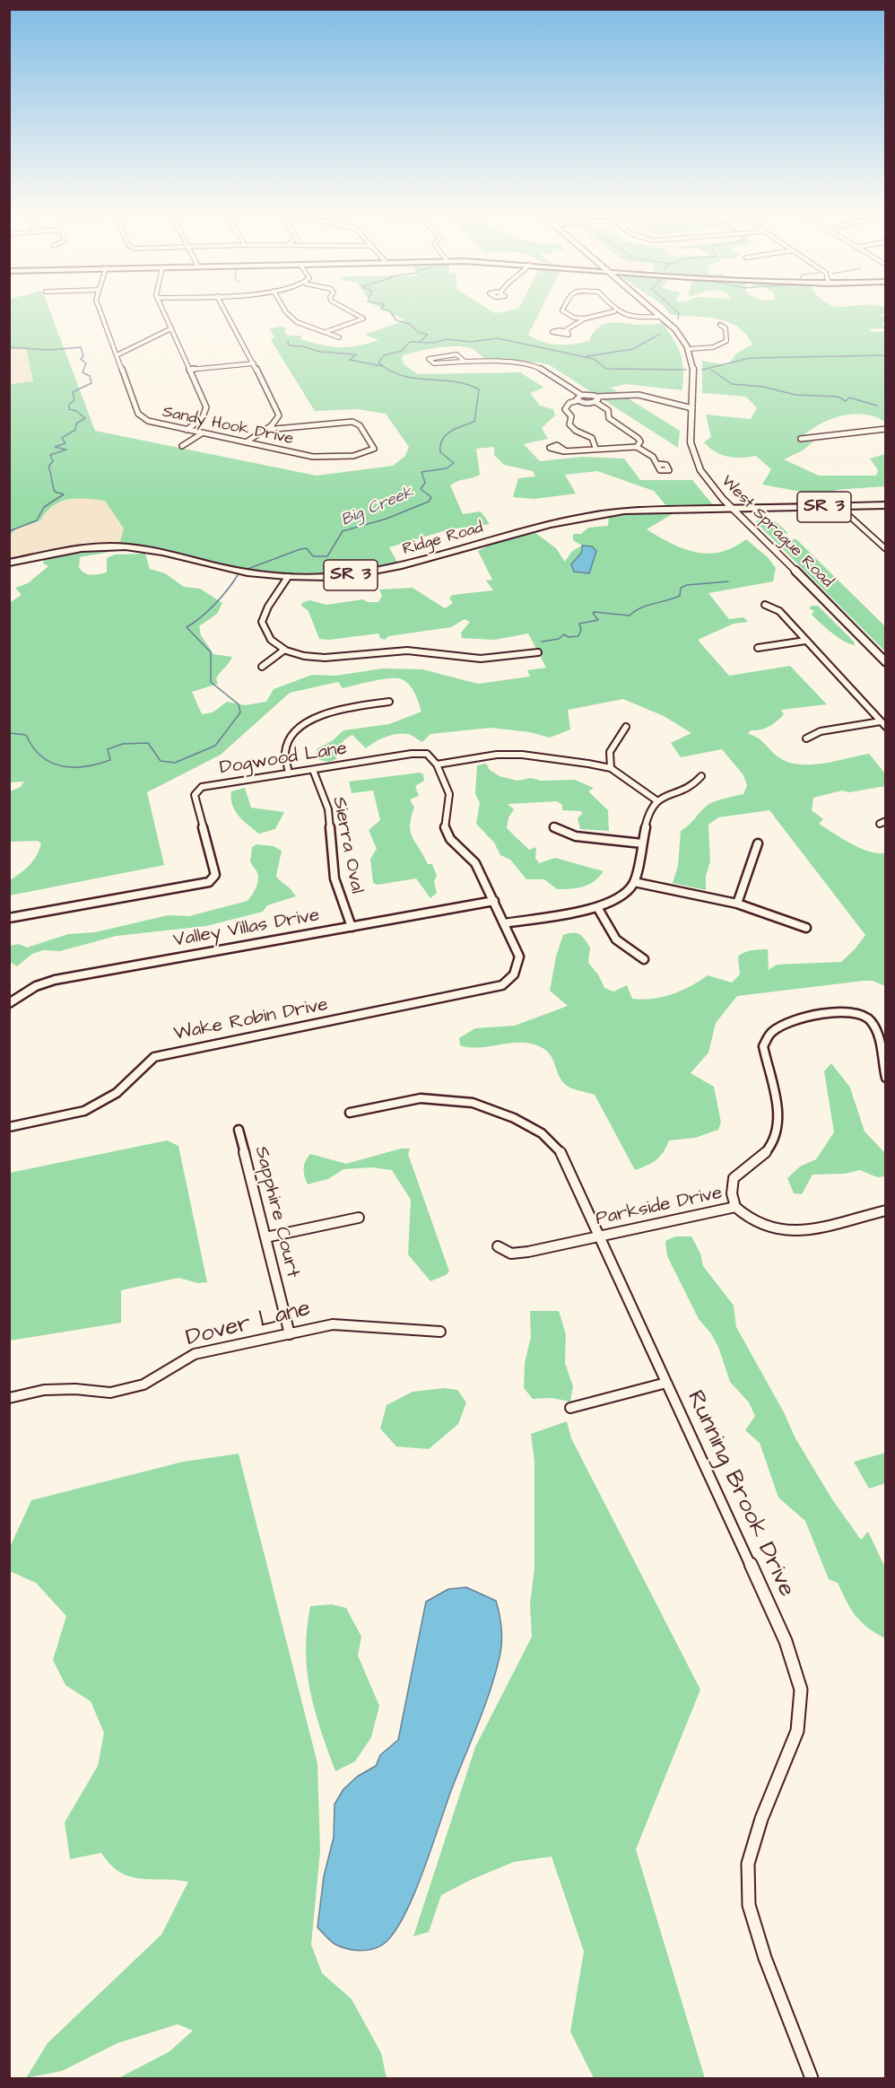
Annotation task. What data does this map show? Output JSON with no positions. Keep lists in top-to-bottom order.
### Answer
{
  "streets": {
    "main road": ["SR 3", "Ridge Road"],
    "street": [
      "Sandy Hook Drive",
      "West Sprague Road",
      "Dogwood Lane",
      "Sierra Oval",
      "Valley Villas Drive",
      "Wake Robin Drive",
      "Parkside Drive",
      "Sapphire Court",
      "Dover Lane",
      "Running Brook Drive"
    ]
  },
  "crossings": [
    ["West Sprague Road", "Ridge Road"],
    ["Dogwood Lane", "Sierra Oval"],
    ["Sierra Oval", "Valley Villas Drive"],
    ["Parkside Drive", "Running Brook Drive"],
    ["Sapphire Court", "Dover Lane"]
  ],
  "water": ["Big Creek"]
}
